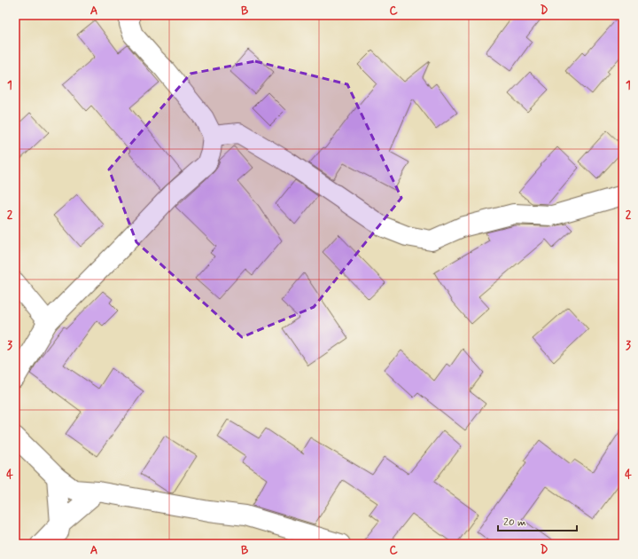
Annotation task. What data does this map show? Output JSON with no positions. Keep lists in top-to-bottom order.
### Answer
{
  "scale_bar": "20 m",
  "grid": {
    "columns": [
      "A",
      "B",
      "C",
      "D"
    ],
    "rows": [
      "1",
      "2",
      "3",
      "4"
    ]
  }
}
